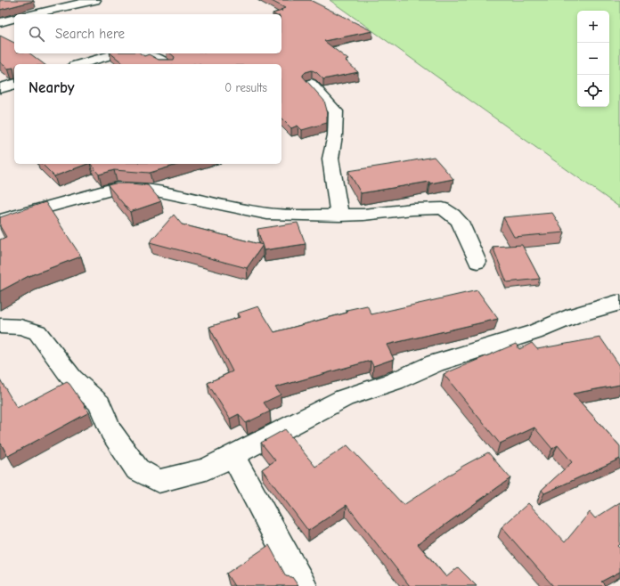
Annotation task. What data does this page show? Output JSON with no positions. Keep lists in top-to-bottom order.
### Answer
{
  "page": {
    "map_buttons": ["+", "−"],
    "search": "Search here",
    "heading": ["Nearby", "0 results"]
  }
}
